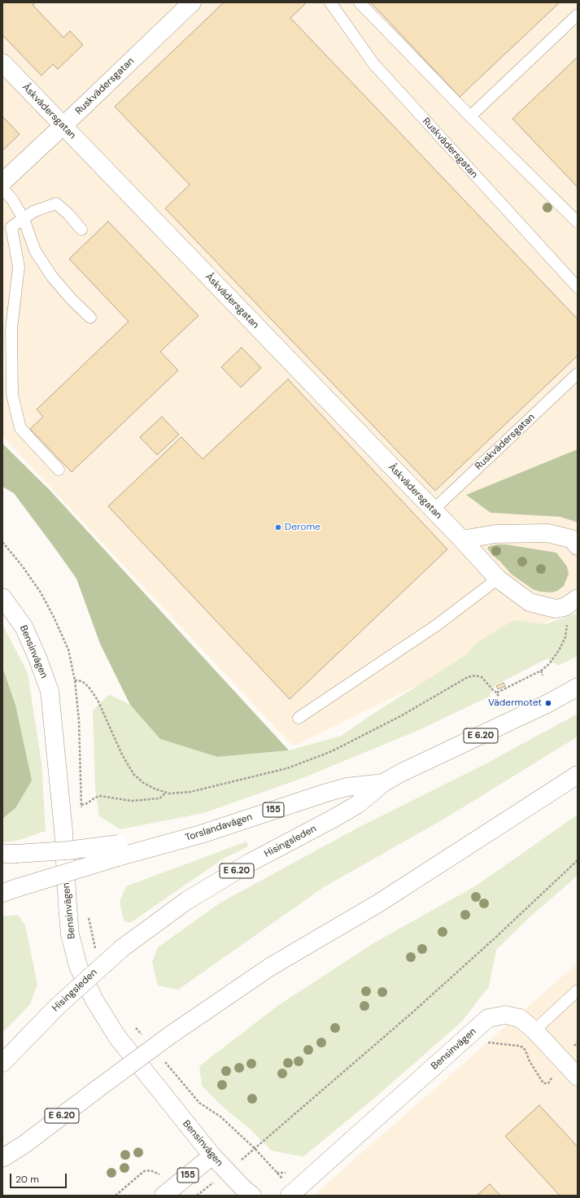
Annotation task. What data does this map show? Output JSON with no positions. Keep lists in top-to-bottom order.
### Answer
{
  "streets": {
    "main road": [
      "Ruskvädersgatan",
      "Åskvädersgatan",
      "Bensinvägen",
      "E 6.20",
      "155",
      "Torslandavägen",
      "Hisingsleden"
    ]
  },
  "crossings": [
    ["Ruskvädersgatan", "Åskvädersgatan"],
    ["Bensinvägen", "155"],
    ["Torslandavägen", "Hisingsleden"]
  ],
  "places": ["Derome", "Vädermotet"],
  "scale_bar": "20 m"
}
